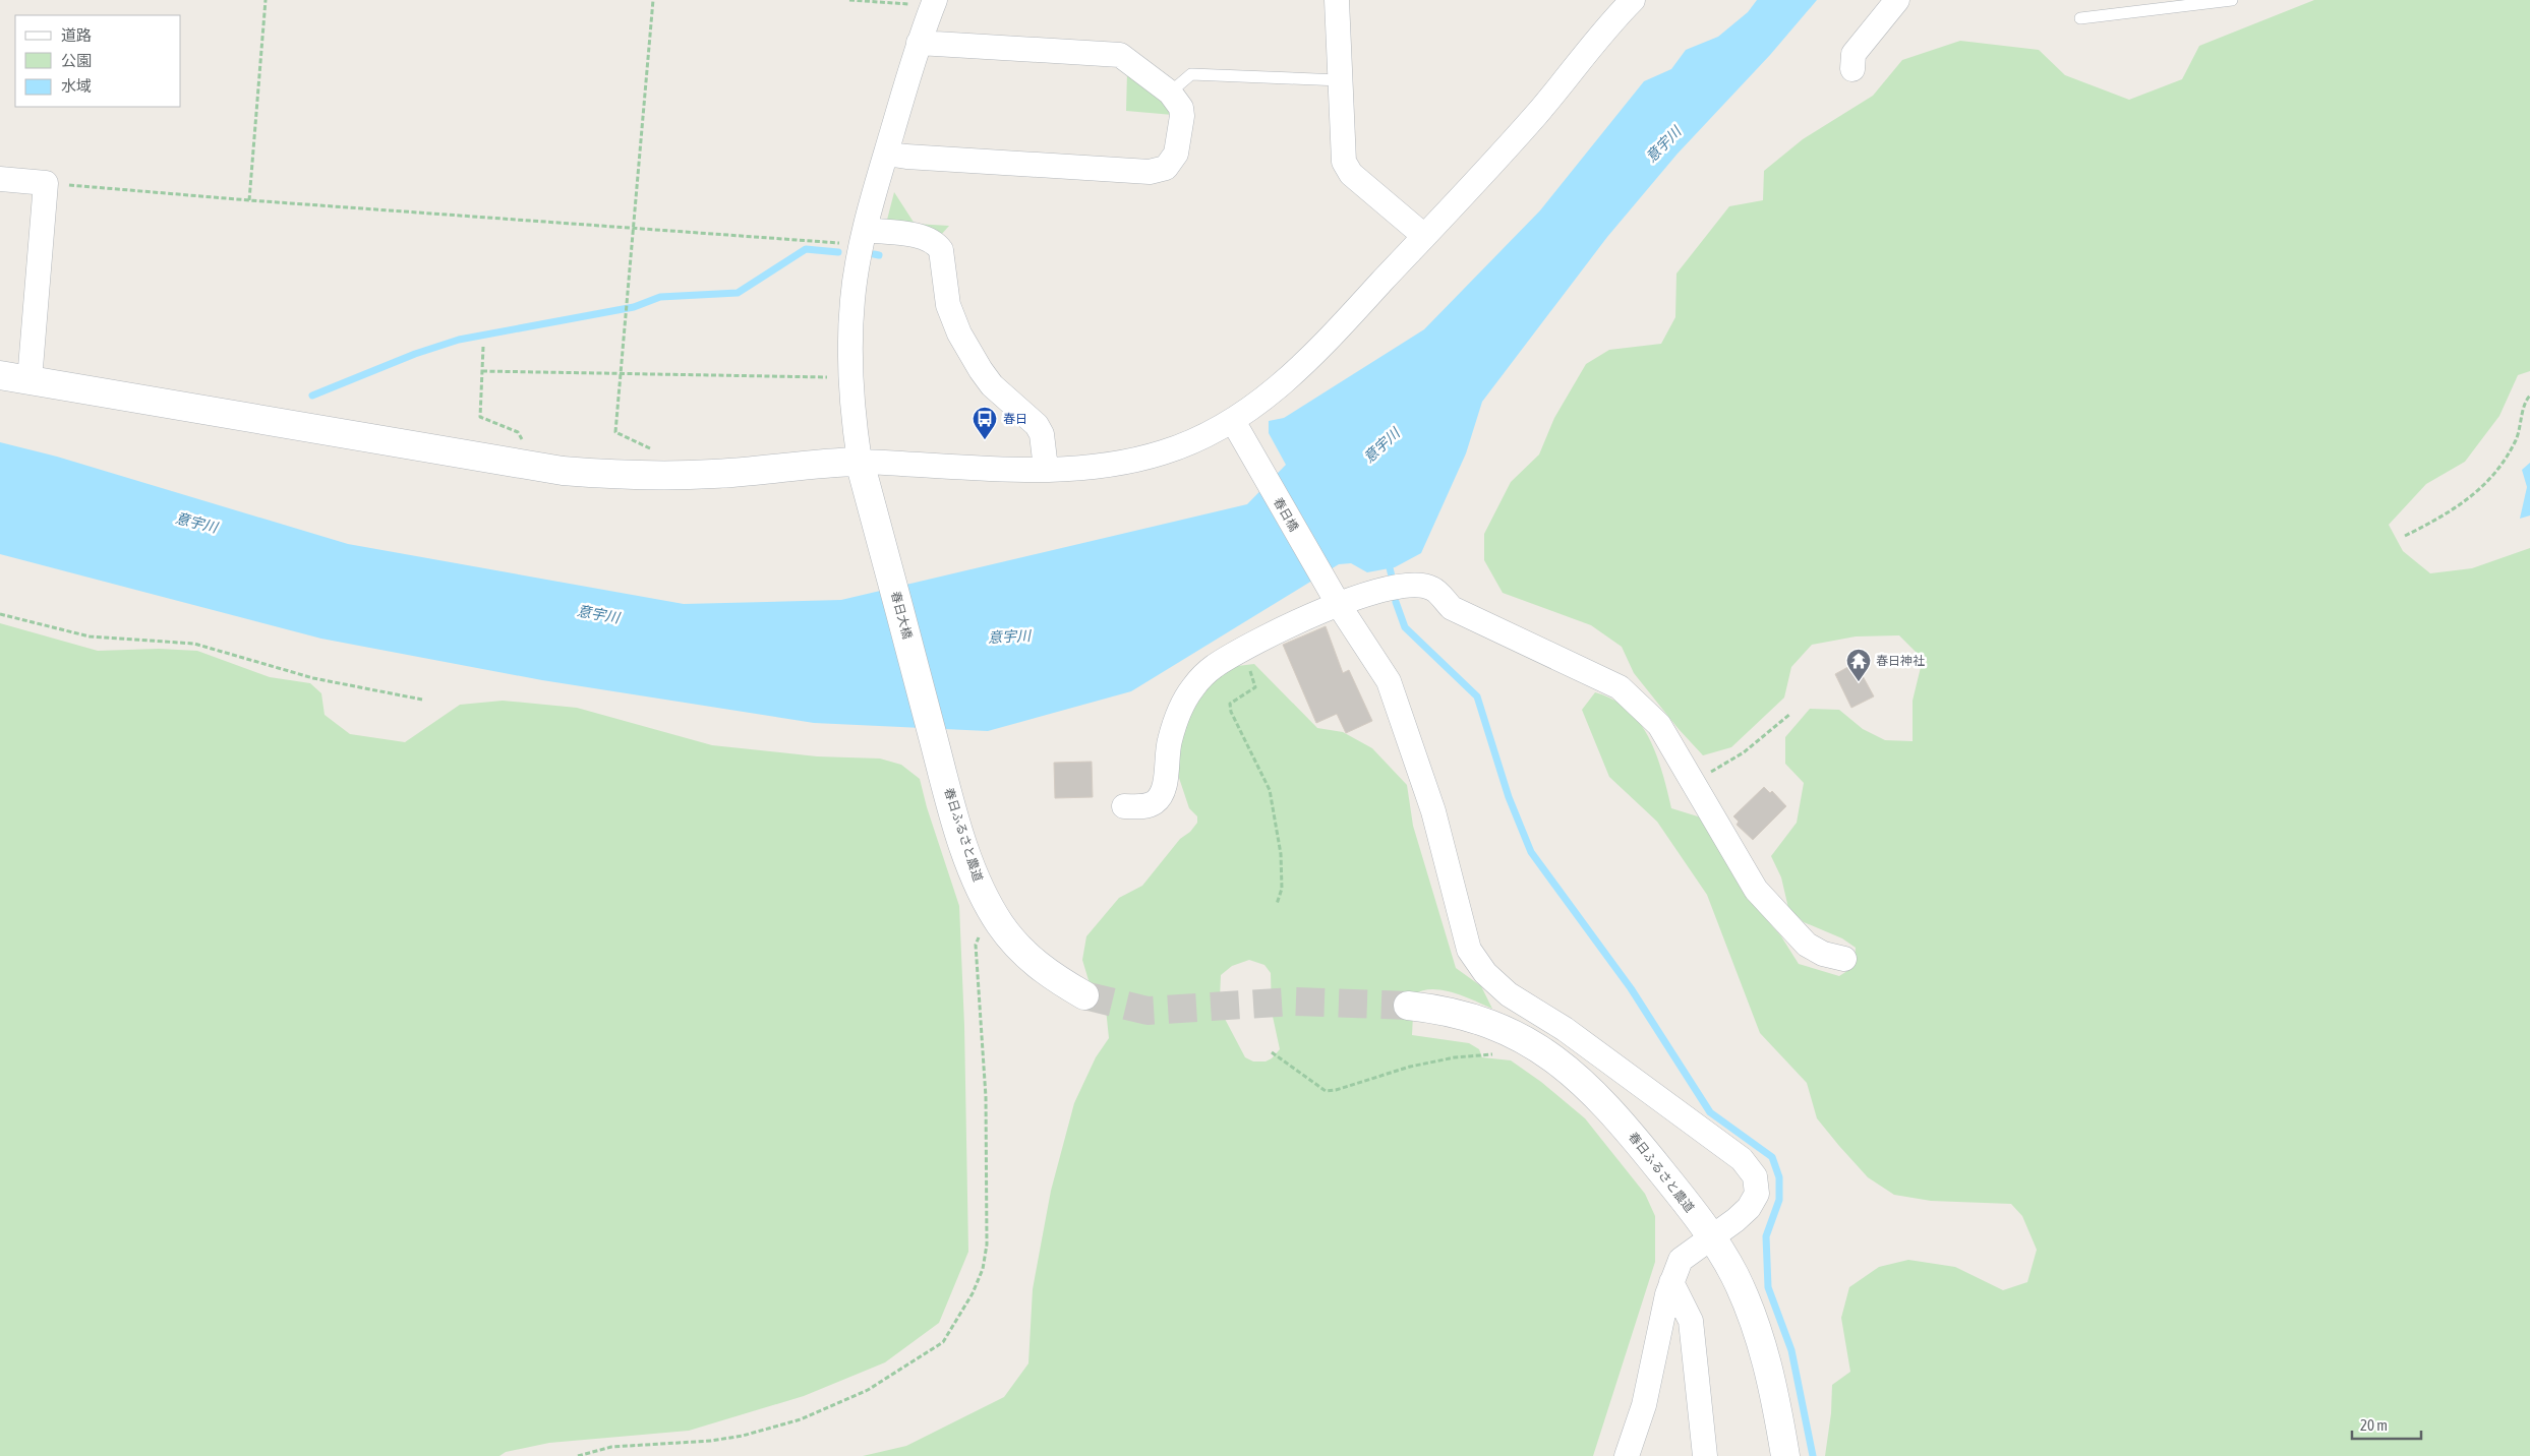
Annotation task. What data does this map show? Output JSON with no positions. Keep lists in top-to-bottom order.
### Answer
{
  "streets": {
    "street": ["春日橋", "春日大橋", "春日ふるさと農道"]
  },
  "crossings": [
    ["春日橋", "春日ふるさと農道"],
    ["春日大橋", "春日ふるさと農道"]
  ],
  "water": ["意宇川"],
  "places": {
    "bus stop": ["春日"],
    "temple": ["春日神社"]
  },
  "legend": ["道路", "公園", "水域"],
  "scale_bar": "20 m"
}
